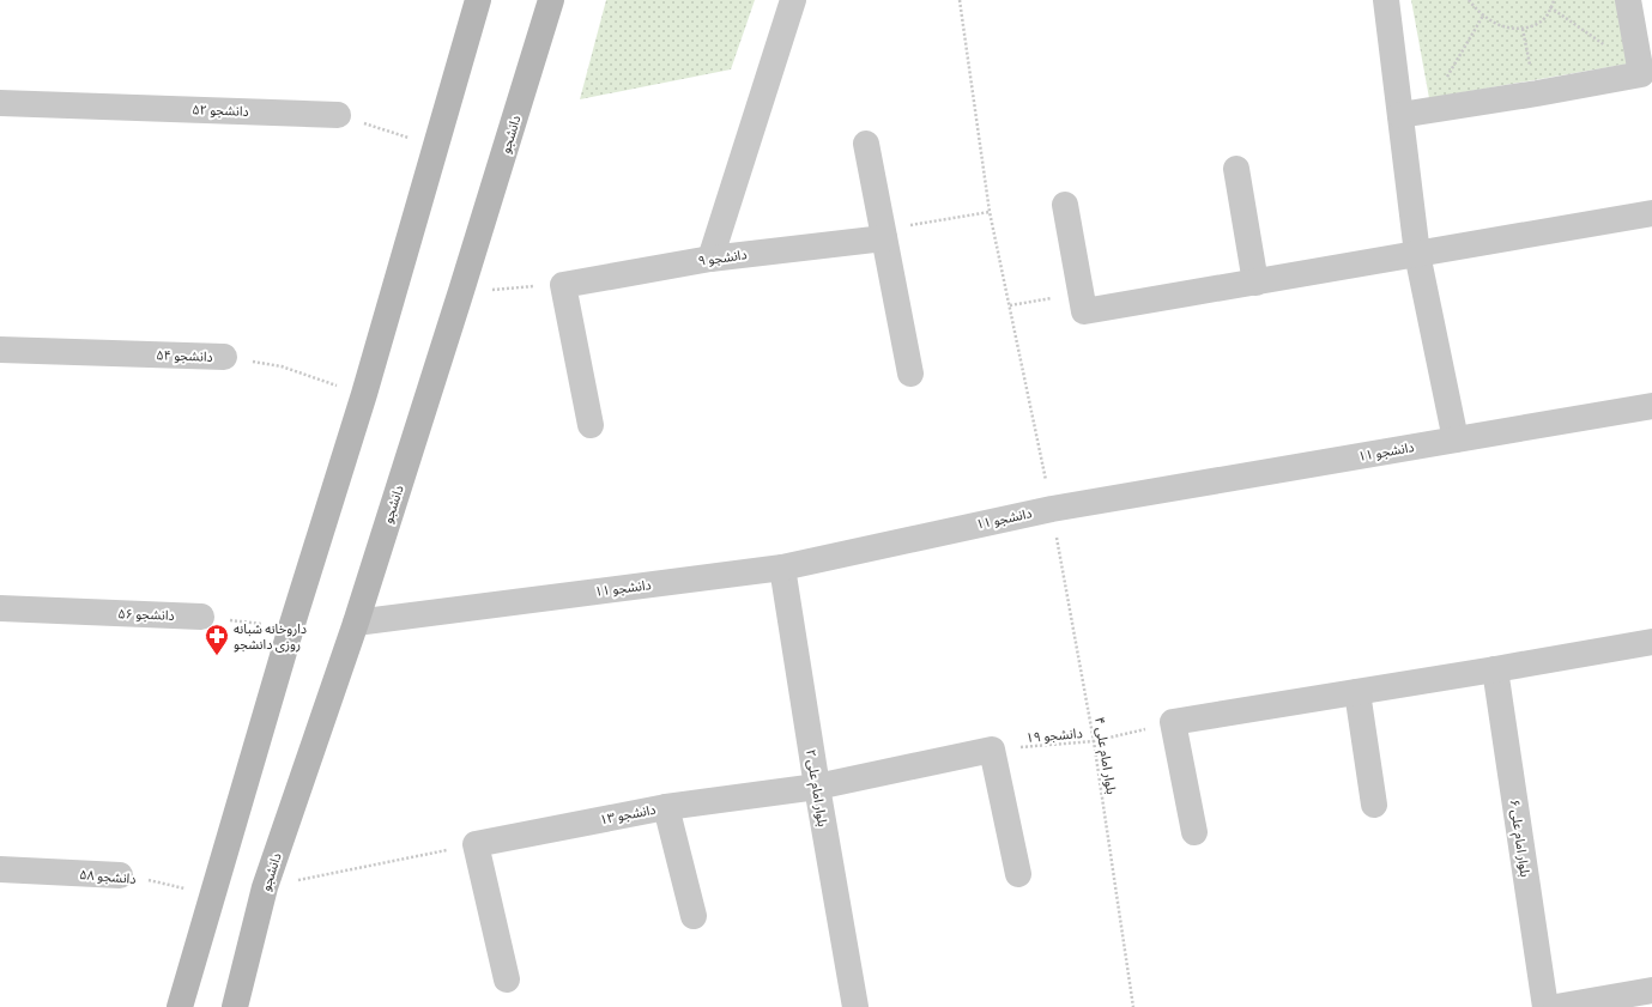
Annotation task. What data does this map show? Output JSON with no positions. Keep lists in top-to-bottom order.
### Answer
{
  "streets": {
    "main road": ["دانشجو"],
    "street": [
      "دانشجو ۵۲",
      "دانشجو ۹",
      "دانشجو ۵۴",
      "دانشجو ۱۱",
      "دانشجو ۵۶",
      "بلوار امام علی ۲",
      "دانشجو ۱۳",
      "بلوار امام علی ۶",
      "دانشجو ۵۸"
    ],
    "path": ["دانشجو ۱۹", "بلوار امام علی ۴"]
  },
  "crossings": [
    ["دانشجو", "دانشجو ۱۱"],
    ["دانشجو ۱۱", "بلوار امام علی ۴"],
    ["دانشجو ۱۱", "بلوار امام علی ۲"],
    ["دانشجو ۱۹", "بلوار امام علی ۴"],
    ["دانشجو ۱۹", "دانشجو ۱۳"],
    ["بلوار امام علی ۲", "دانشجو ۱۳"]
  ],
  "places": {
    "pharmacy": ["داروخانه شبانه روزی دانشجو"]
  }
}
